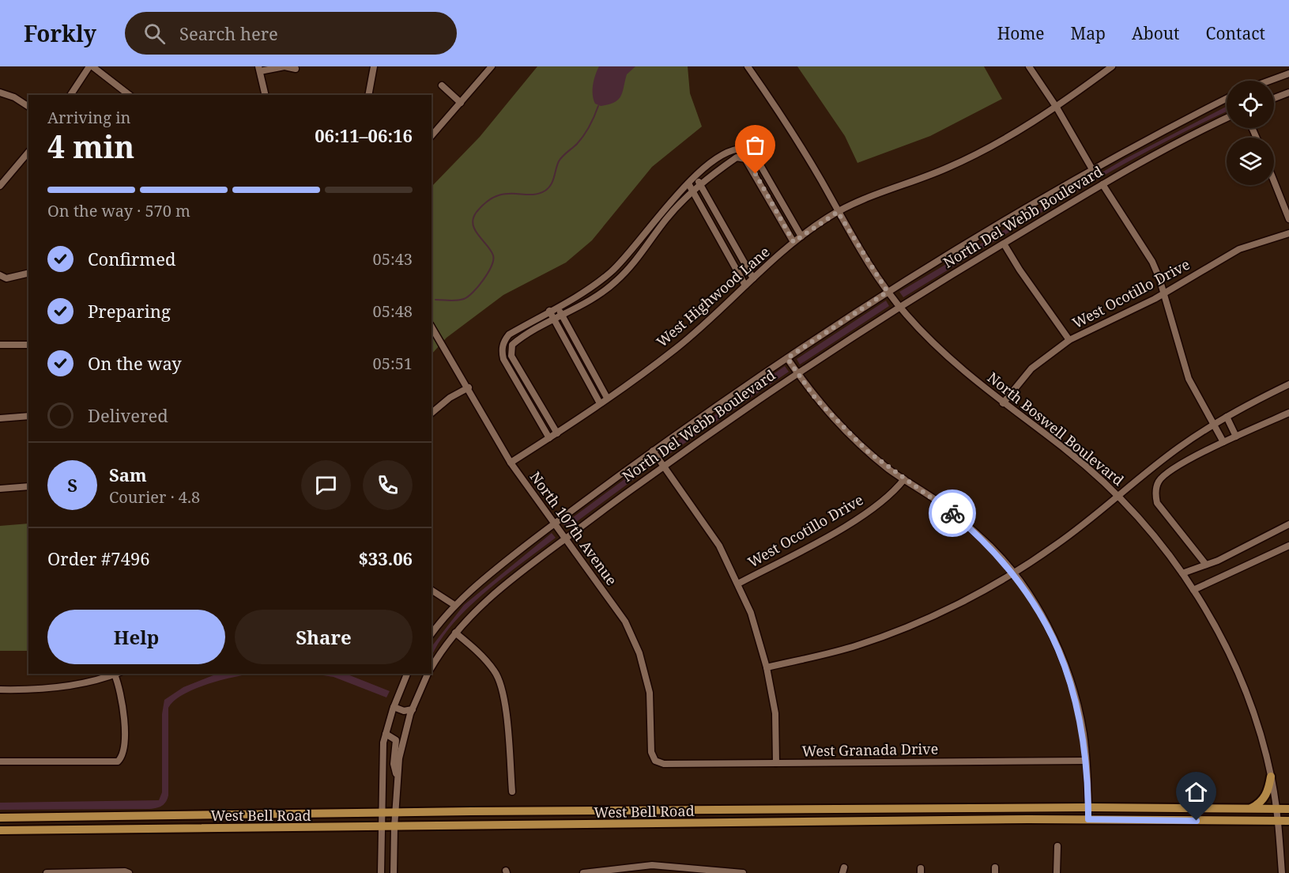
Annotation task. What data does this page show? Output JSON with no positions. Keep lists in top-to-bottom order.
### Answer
{
  "streets": {
    "main road": ["West Bell Road"],
    "street": [
      "North Del Webb Boulevard",
      "West Ocotillo Drive",
      "West Highwood Lane",
      "North Boswell Boulevard",
      "North 107th Avenue",
      "West Granada Drive"
    ]
  },
  "crossings": [
    ["North Del Webb Boulevard", "North Boswell Boulevard"],
    ["North Del Webb Boulevard", "North 107th Avenue"],
    ["North Del Webb Boulevard", "West Bell Road"],
    ["West Ocotillo Drive", "North Boswell Boulevard"],
    ["West Highwood Lane", "North Boswell Boulevard"],
    ["West Highwood Lane", "North 107th Avenue"],
    ["North Boswell Boulevard", "West Bell Road"],
    ["North 107th Avenue", "West Granada Drive"]
  ],
  "page": {
    "header": "Forkly",
    "search": "Search here",
    "nav": [
      "Home",
      "Map",
      "About",
      "Contact"
    ],
    "heading": ["4 min", "Arriving in", "06:11–06:16"],
    "panel": [
      "Sam",
      "Courier · 4.8",
      "Order #7496",
      "$33.06"
    ],
    "bar": "On the way · 570 m",
    "list": [
      ["Confirmed", "05:43"],
      ["Preparing", "05:48"],
      ["On the way", "05:51"],
      "Delivered"
    ],
    "round": "S",
    "buttons": ["Help", "Share"]
  }
}
